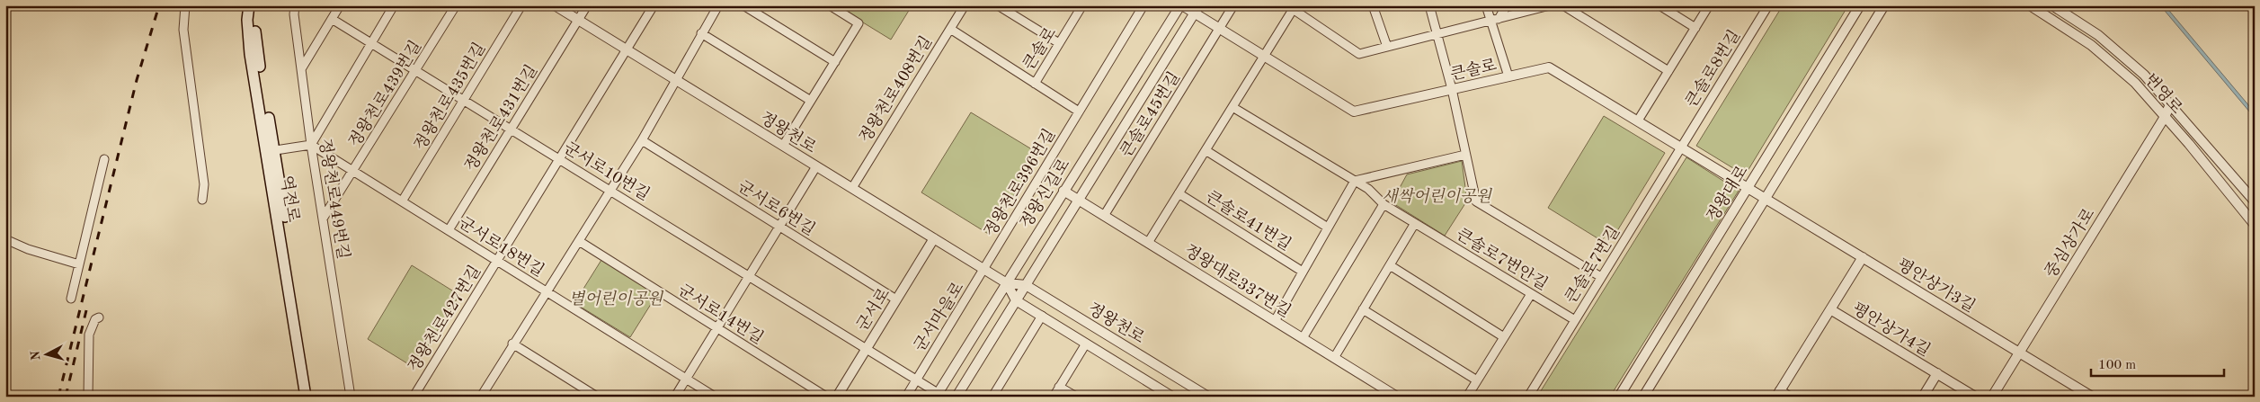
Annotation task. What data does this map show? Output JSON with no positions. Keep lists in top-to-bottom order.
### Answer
{
  "streets": {
    "main road": ["역전로"],
    "street": [
      "큰솔로",
      "큰솔로8번길",
      "정왕천로408번길",
      "정왕천로439번길",
      "번영로",
      "정왕천로435번길",
      "큰솔로45번길",
      "정왕천로431번길",
      "정왕천로",
      "군서로10번길",
      "정왕천로396번길",
      "정왕신길로",
      "정왕대로",
      "정왕천로449번길",
      "군서로6번길",
      "큰솔로41번길",
      "중심상가로",
      "군서로18번길",
      "큰솔로7번안길",
      "큰솔로7번길",
      "정왕대로337번길",
      "평안상가3길",
      "군서로",
      "군서로14번길",
      "군서마을로",
      "정왕천로427번길",
      "평안상가4길"
    ]
  },
  "crossings": [
    ["큰솔로", "큰솔로8번길"],
    ["큰솔로", "큰솔로45번길"],
    ["큰솔로", "정왕신길로"],
    ["큰솔로", "정왕대로"],
    ["큰솔로", "큰솔로7번길"],
    ["큰솔로", "평안상가3길"],
    ["큰솔로8번길", "큰솔로7번길"],
    ["정왕천로408번길", "정왕천로"],
    ["정왕천로439번길", "군서로10번길"],
    ["정왕천로439번길", "정왕천로449번길"],
    ["정왕천로439번길", "군서로18번길"],
    ["번영로", "중심상가로"],
    ["정왕천로435번길", "군서로10번길"],
    ["정왕천로435번길", "군서로18번길"],
    ["큰솔로45번길", "정왕대로337번길"],
    ["정왕천로431번길", "정왕천로"],
    ["정왕천로431번길", "군서로10번길"],
    ["정왕천로431번길", "군서로18번길"],
    ["정왕천로", "정왕천로396번길"],
    ["정왕천로", "정왕신길로"],
    ["정왕천로", "군서로"],
    ["정왕천로", "군서마을로"],
    ["정왕천로", "정왕천로427번길"],
    ["군서로10번길", "군서로"],
    ["군서로10번길", "정왕천로427번길"],
    ["정왕천로396번길", "군서마을로"],
    ["정왕신길로", "정왕대로337번길"],
    ["정왕천로449번길", "군서로18번길"],
    ["군서로6번길", "군서로"],
    ["중심상가로", "평안상가3길"],
    ["군서로18번길", "정왕천로427번길"],
    ["큰솔로7번안길", "큰솔로7번길"],
    ["평안상가3길", "평안상가4길"]
  ],
  "parks": ["새싹어린이공원", "별어린이공원"],
  "scale_bar": "100 m",
  "north": "left"
}
